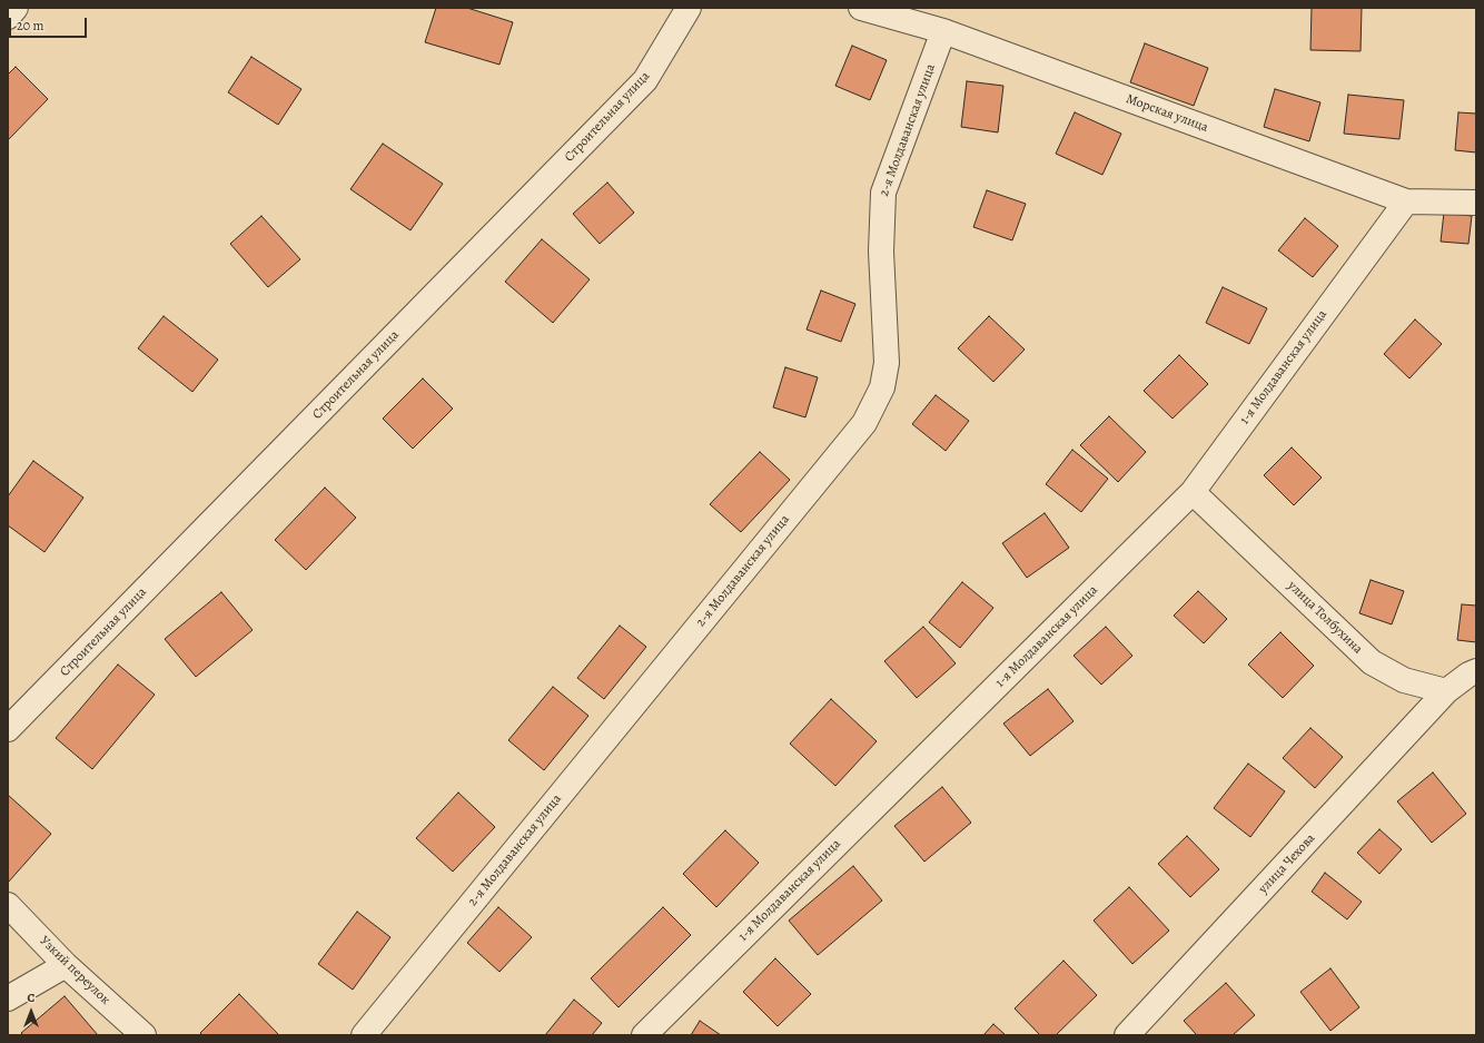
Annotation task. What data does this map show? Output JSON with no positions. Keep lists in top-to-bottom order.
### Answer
{
  "streets": {
    "street": [
      "Морская улица",
      "Строительная улица",
      "2-я Молдаванская улица",
      "1-я Молдаванская улица",
      "улица Толбухина",
      "улица Чехова",
      "Узкий переулок"
    ]
  },
  "crossings": [
    ["Морская улица", "2-я Молдаванская улица"],
    ["Морская улица", "1-я Молдаванская улица"],
    ["1-я Молдаванская улица", "улица Толбухина"],
    ["улица Толбухина", "улица Чехова"]
  ],
  "scale_bar": "20 m",
  "north": "top"
}
